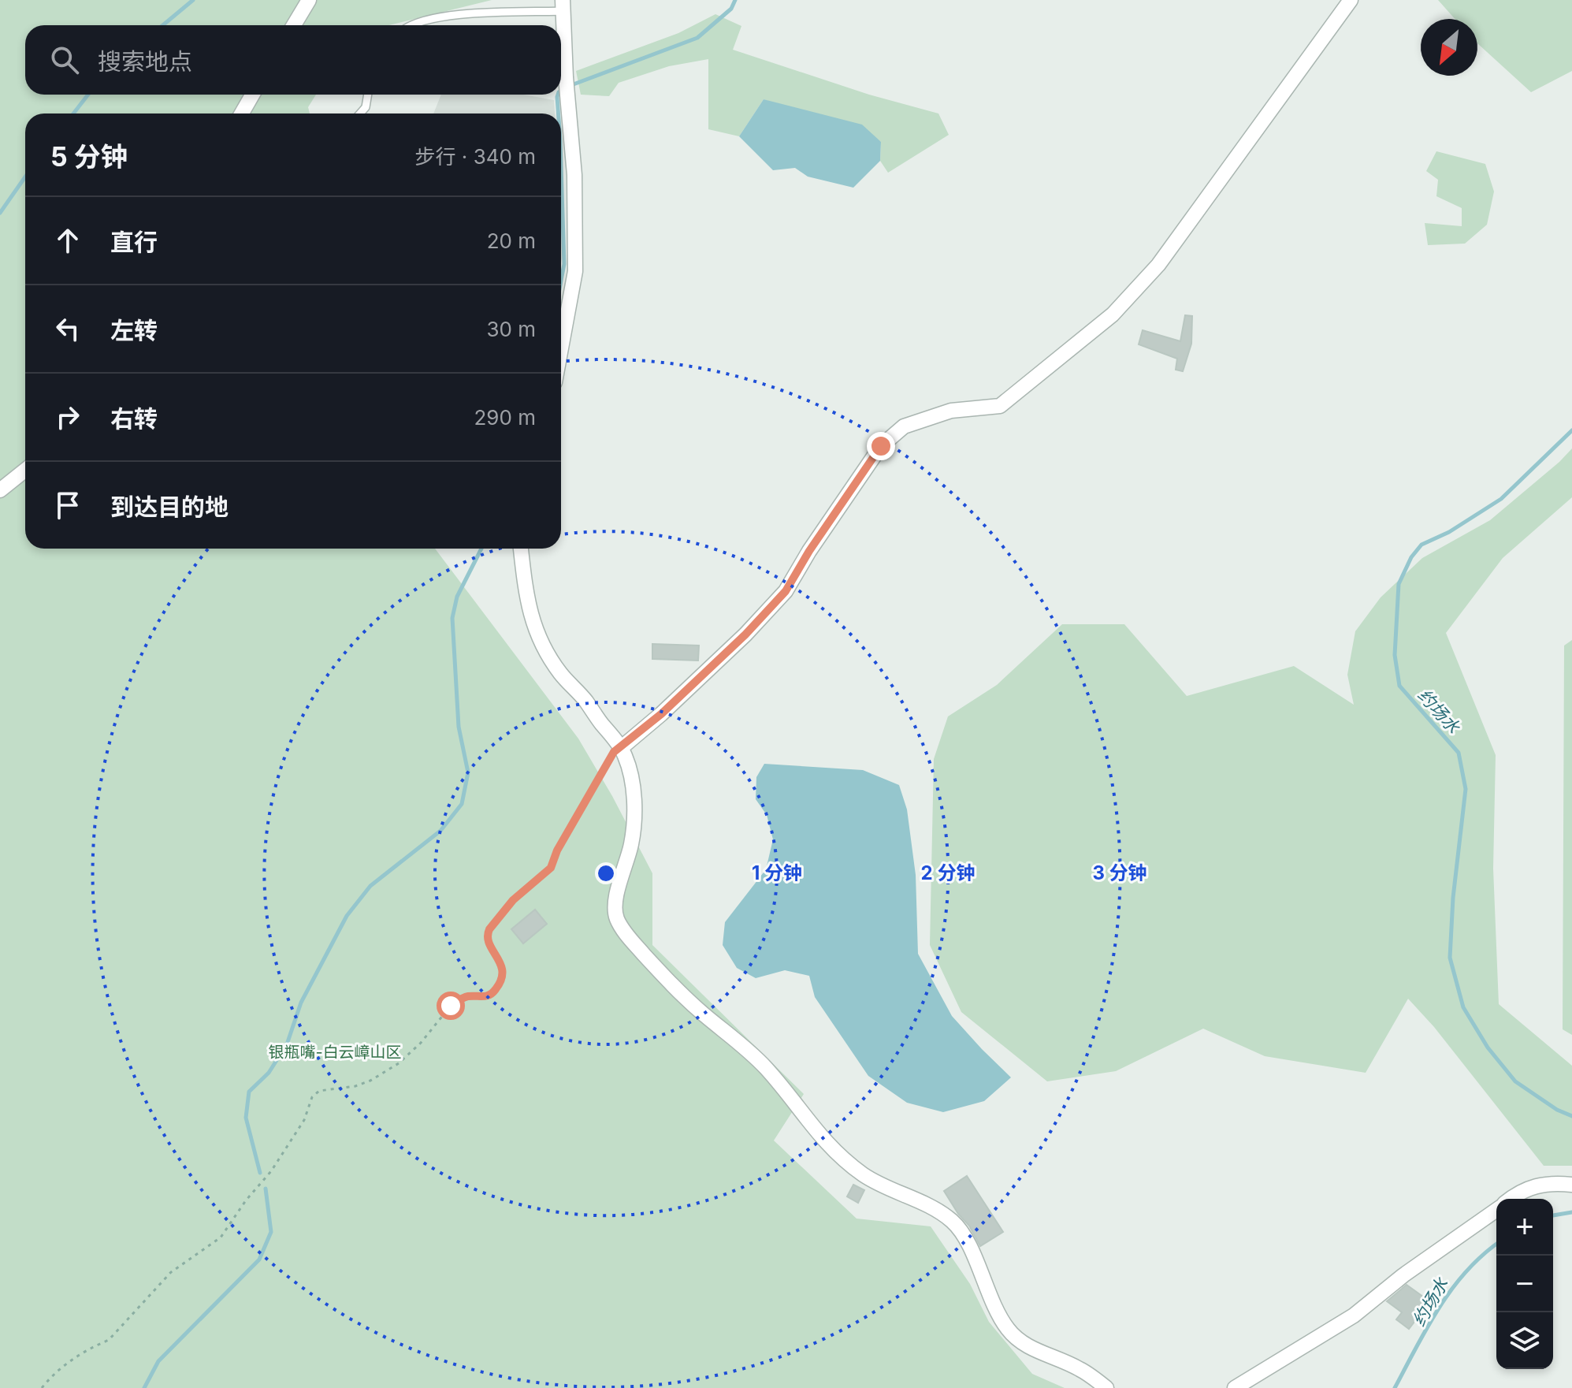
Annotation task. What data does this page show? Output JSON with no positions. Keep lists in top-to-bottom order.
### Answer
{
  "water": ["约场水"],
  "parks": ["银瓶嘴-白云嶂山区"],
  "north": "bottom left",
  "page": {
    "search": "搜索地点",
    "heading": ["5 分钟", "步行 · 340 m"],
    "list": [
      ["直行", "20 m"],
      ["左转", "30 m"],
      ["右转", "290 m"],
      "到达目的地"
    ],
    "map_buttons": ["+", "−"]
  },
  "rings": ["1 分钟", "2 分钟", "3 分钟"]
}
